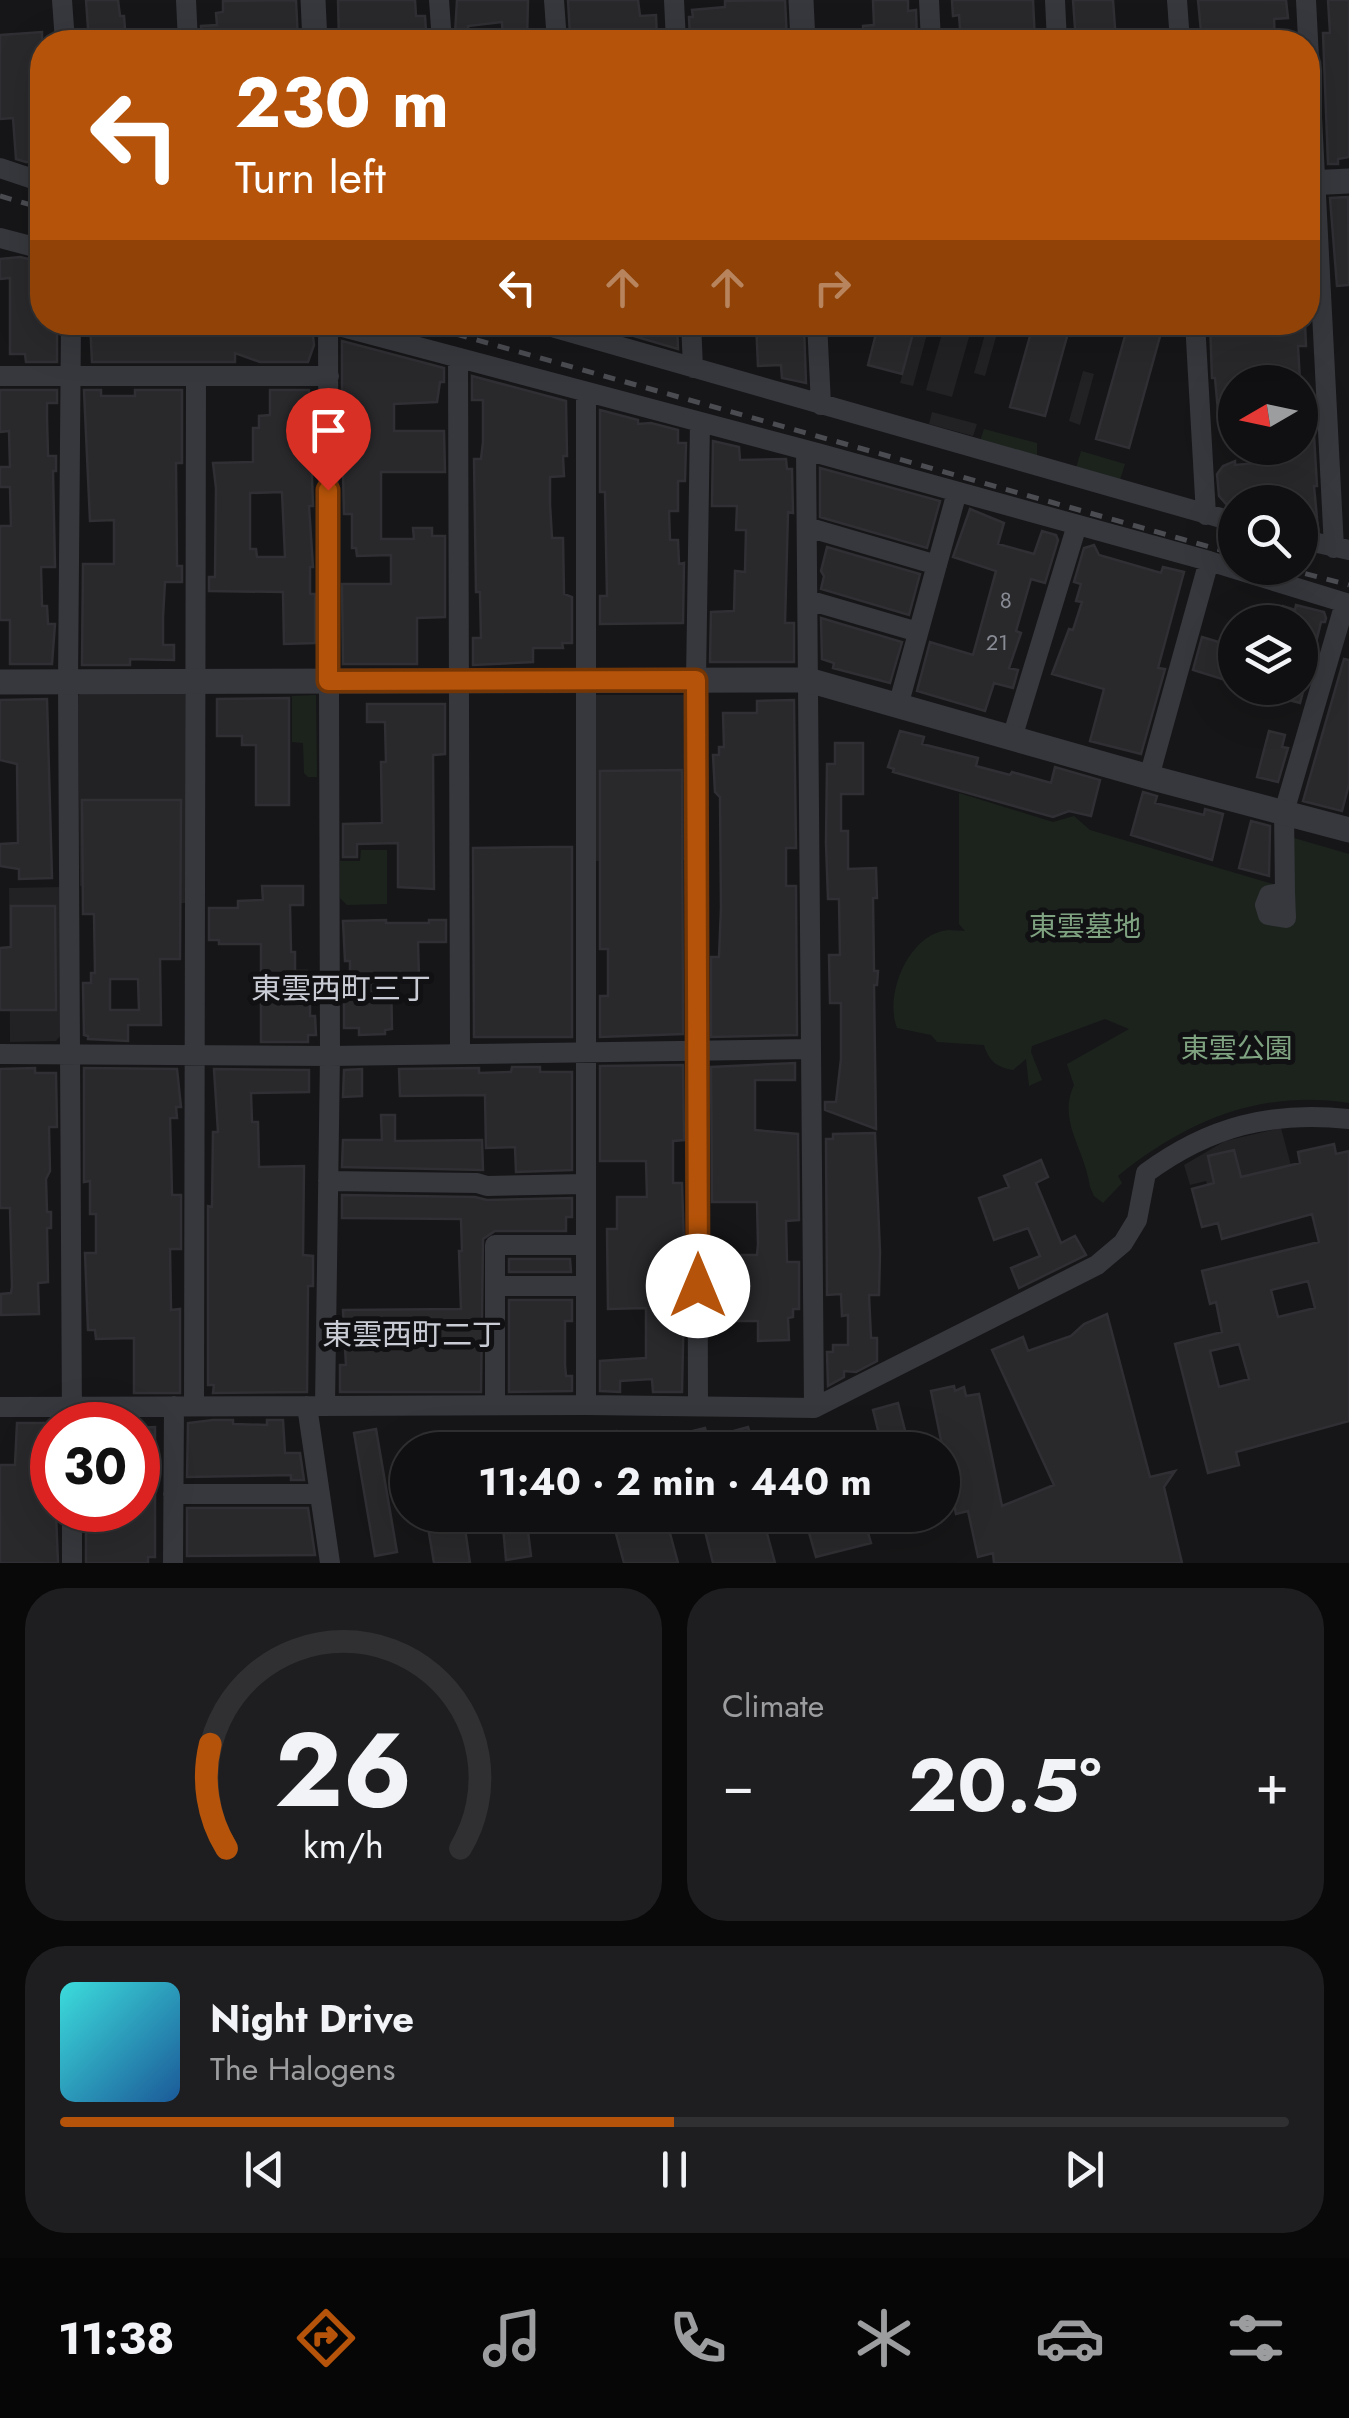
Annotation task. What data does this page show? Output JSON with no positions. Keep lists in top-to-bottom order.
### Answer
{
  "districts": ["東雲西町三丁", "東雲西町二丁"],
  "parks": ["東雲墓地", "東雲公園"],
  "house_numbers": ["８", "21"],
  "north": "left",
  "page": {
    "turn": ["230 m", "Turn left"],
    "limit": "30",
    "trip": "11:40 · 2 min · 440 m",
    "tile": "Climate",
    "heat": ["−", "20.5°", "+"],
    "song": ["Night Drive", "The Halogens"],
    "tabs": "11:38",
    "gauge": ["26", "km/h"]
  }
}
